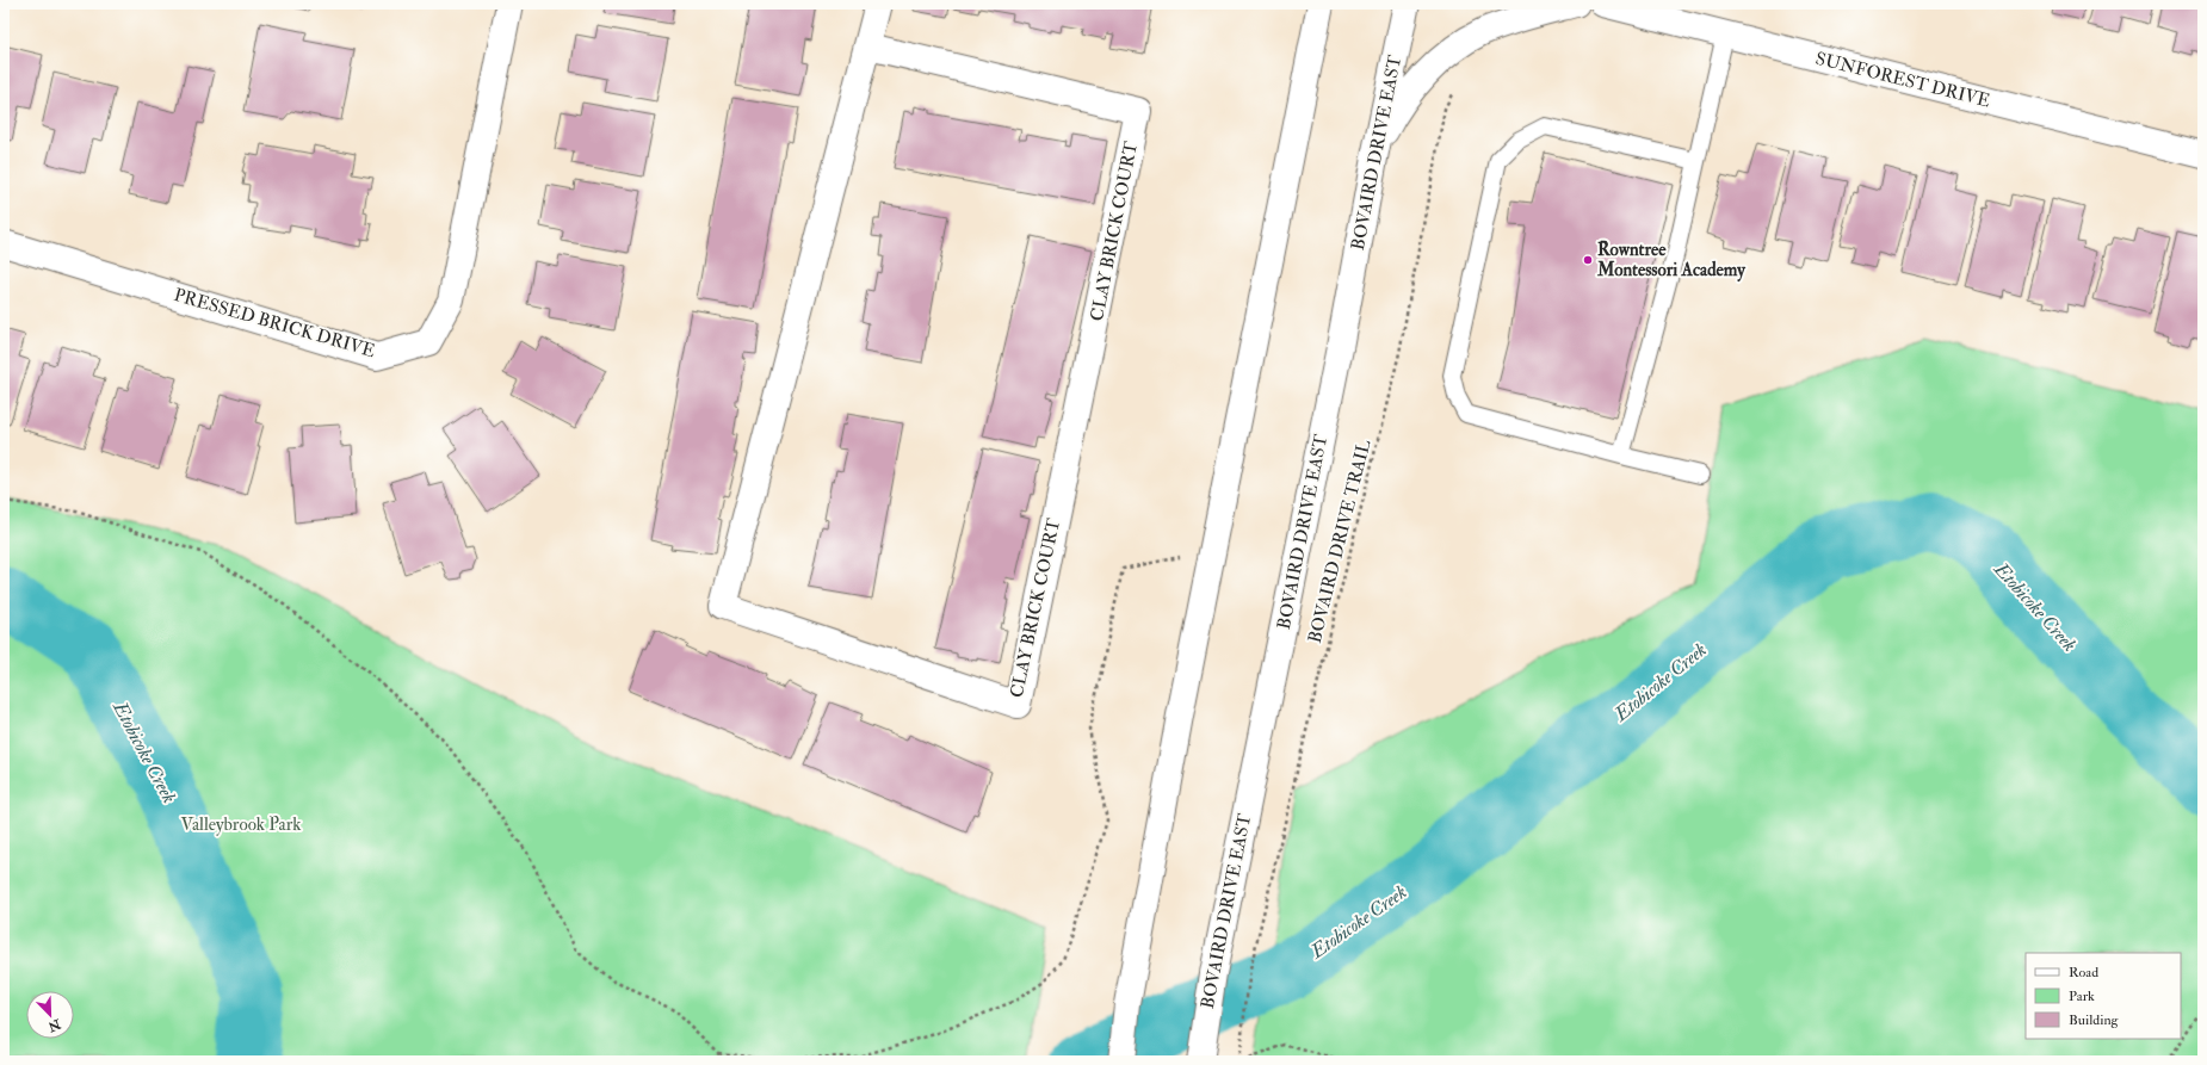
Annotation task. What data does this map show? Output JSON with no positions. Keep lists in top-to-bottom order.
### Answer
{
  "streets": {
    "street": [
      "SUNFOREST DRIVE",
      "BOVAIRD DRIVE EAST",
      "CLAY BRICK COURT",
      "PRESSED BRICK DRIVE"
    ],
    "path": ["BOVAIRD DRIVE TRAIL"]
  },
  "water": ["Etobicoke Creek"],
  "parks": ["Valleybrook Park"],
  "places": ["Rowntree Montessori Academy"],
  "legend": ["Road", "Park", "Building"],
  "north": "bottom right"
}
